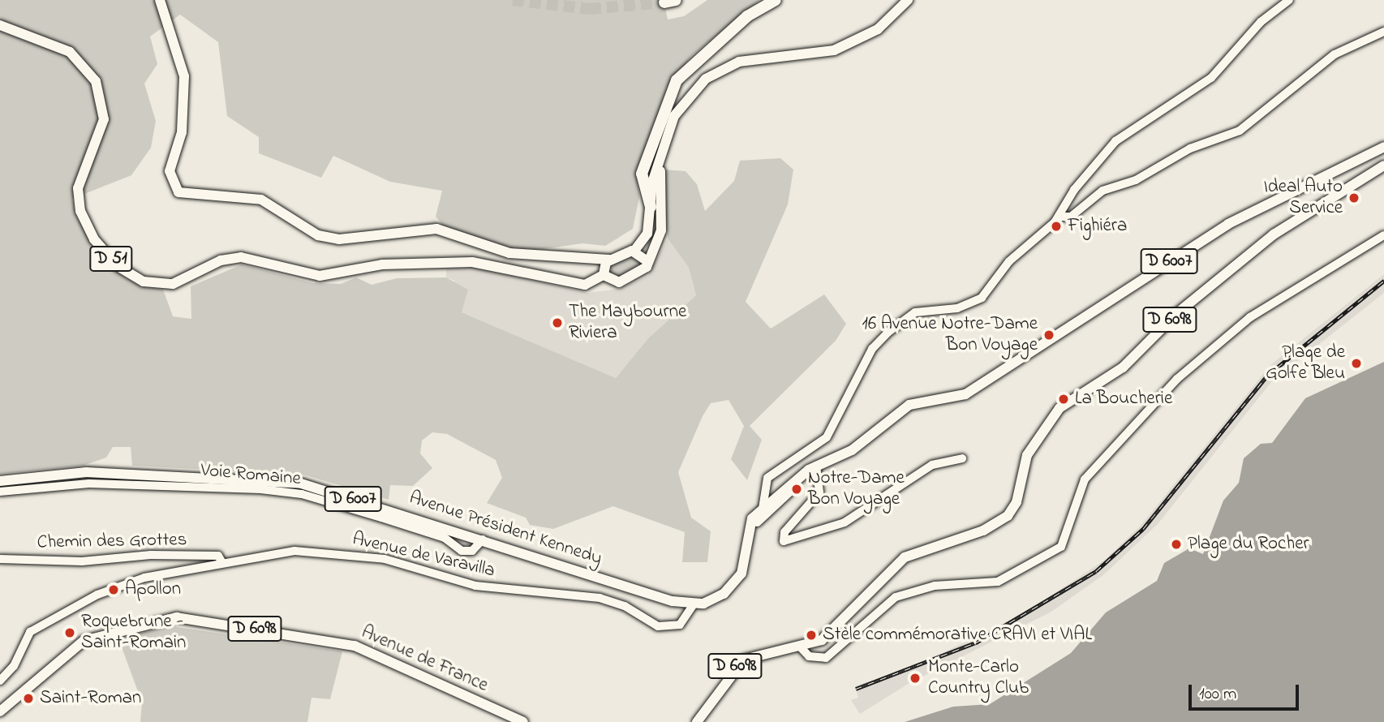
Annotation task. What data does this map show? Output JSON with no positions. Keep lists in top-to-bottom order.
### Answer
{
  "streets": {
    "main road": [
      "D 51",
      "D 6007",
      "D 6098",
      "Avenue Président Kennedy",
      "Avenue de France"
    ],
    "street": ["Voie Romaine", "Chemin des Grottes", "Avenue de Varavilla"]
  },
  "crossings": [
    ["D 6007", "Avenue Président Kennedy"],
    ["D 6007", "Avenue de Varavilla"],
    ["Voie Romaine", "Avenue Président Kennedy"],
    ["Avenue Président Kennedy", "Avenue de Varavilla"],
    ["Chemin des Grottes", "Avenue de Varavilla"]
  ],
  "places": [
    "Ideal Auto Service",
    "Fighiéra",
    "The Maybourne Riviera",
    "16 Avenue Notre-Dame Bon Voyage",
    "Plage de Golfe Bleu",
    "La Boucherie",
    "Notre-Dame Bon Voyage",
    "Plage du Rocher",
    "Apollon",
    "Roquebrune - Saint-Romain",
    "Stèle commémorative CRAVI et VIAL",
    "Monte-Carlo Country Club",
    "Saint-Roman"
  ],
  "scale_bar": "100 m"
}
